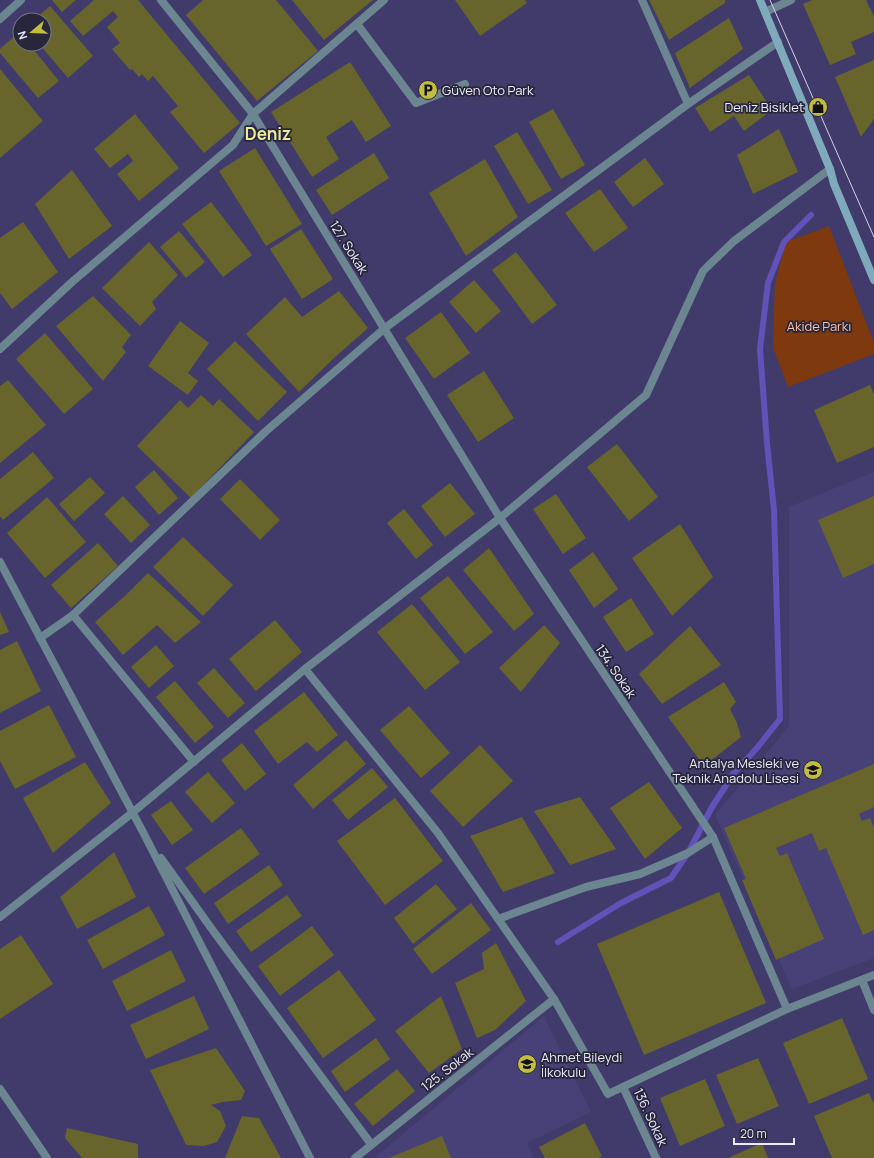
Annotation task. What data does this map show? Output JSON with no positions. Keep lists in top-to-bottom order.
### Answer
{
  "streets": {
    "street": [
      "127. Sokak",
      "134. Sokak",
      "125. Sokak",
      "136. Sokak"
    ]
  },
  "crossings": [
    ["127. Sokak", "134. Sokak"]
  ],
  "districts": ["Deniz"],
  "parks": ["Akide Parkı"],
  "places": {
    "parking": ["Güven Oto Park"],
    "shop": ["Deniz Bisiklet"],
    "school or university": ["Antalya Mesleki ve Teknik Anadolu Lisesi", "Ahmet Bileydi İlkokulu"]
  },
  "scale_bar": "20 m",
  "north": "left"
}
